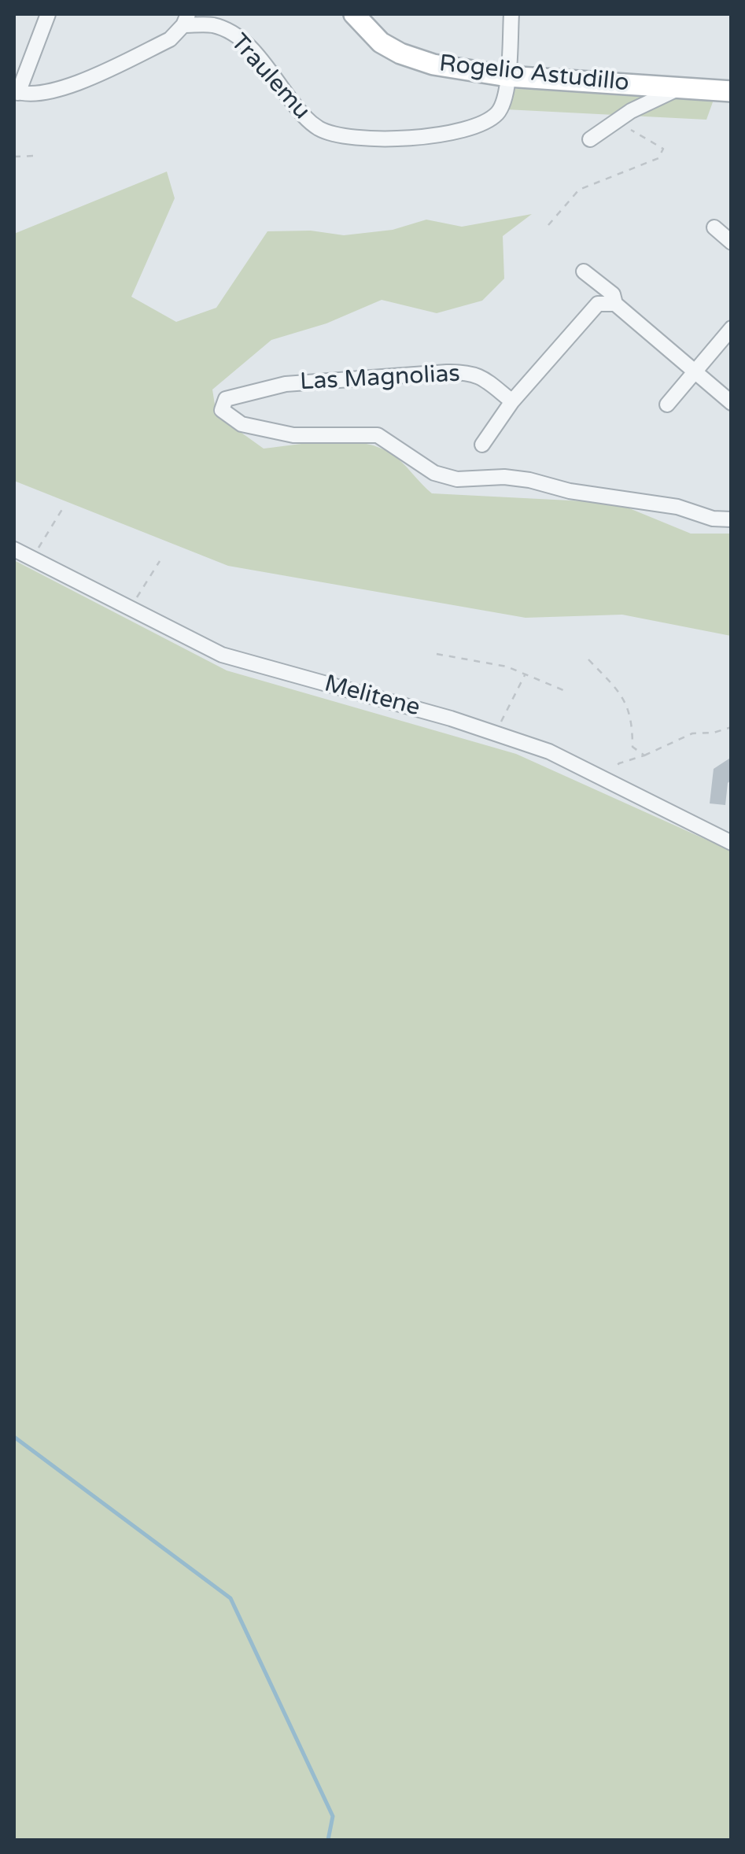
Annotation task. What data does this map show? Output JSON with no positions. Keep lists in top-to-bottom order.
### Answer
{
  "streets": {
    "street": [
      "Rogelio Astudillo",
      "Traulemu",
      "Las Magnolias",
      "Melitene"
    ]
  },
  "crossings": [
    ["Rogelio Astudillo", "Traulemu"]
  ]
}
